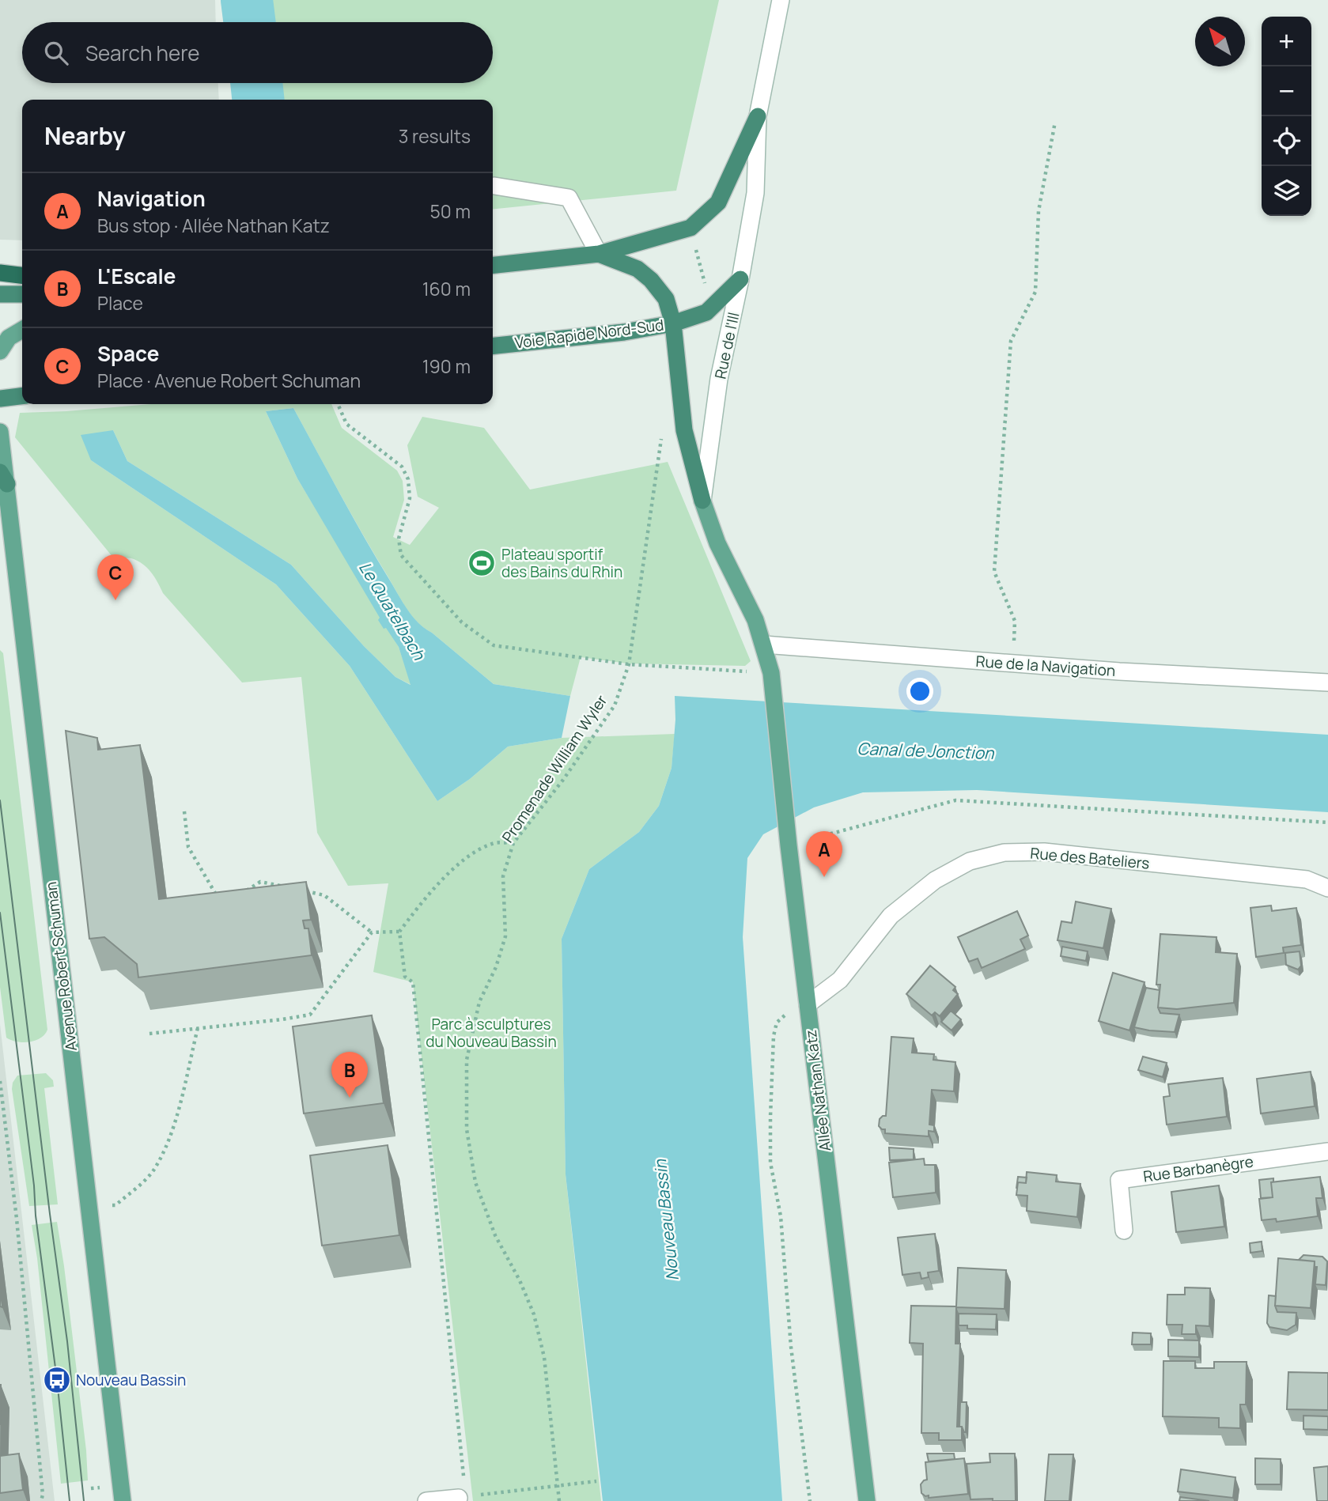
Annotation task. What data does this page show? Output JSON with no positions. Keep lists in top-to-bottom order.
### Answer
{
  "streets": {
    "highway": ["Voie Rapide Nord-Sud"],
    "main road": ["Rue de l'Ill", "Avenue Robert Schuman", "Allée Nathan Katz"],
    "street": ["Rue de la Navigation", "Rue des Bateliers", "Rue Barbanègre"],
    "path": ["Promenade William Wyler"]
  },
  "crossings": [
    ["Voie Rapide Nord-Sud", "Rue de l'Ill"],
    ["Rue de l'Ill", "Rue de la Navigation"],
    ["Rue de l'Ill", "Allée Nathan Katz"],
    ["Rue des Bateliers", "Allée Nathan Katz"]
  ],
  "water": ["Le Quatelbach", "Canal de Jonction", "Nouveau Bassin"],
  "parks": ["Parc à sculptures du Nouveau Bassin"],
  "places": {
    "sports": ["Plateau sportif des Bains du Rhin"],
    "bus stop": ["Nouveau Bassin"]
  },
  "north": "top left",
  "page": {
    "map_buttons": ["+", "−"],
    "search": "Search here",
    "heading": ["Nearby", "3 results"],
    "list": [
      {
        "mark": "A",
        "name": "Navigation",
        "note": "Bus stop · Allée Nathan Katz",
        "value": "50 m"
      },
      {
        "mark": "B",
        "name": "L'Escale",
        "note": "Place",
        "value": "160 m"
      },
      {
        "mark": "C",
        "name": "Space",
        "note": "Place · Avenue Robert Schuman",
        "value": "190 m"
      }
    ],
    "pins": ["C", "A", "B"]
  }
}
